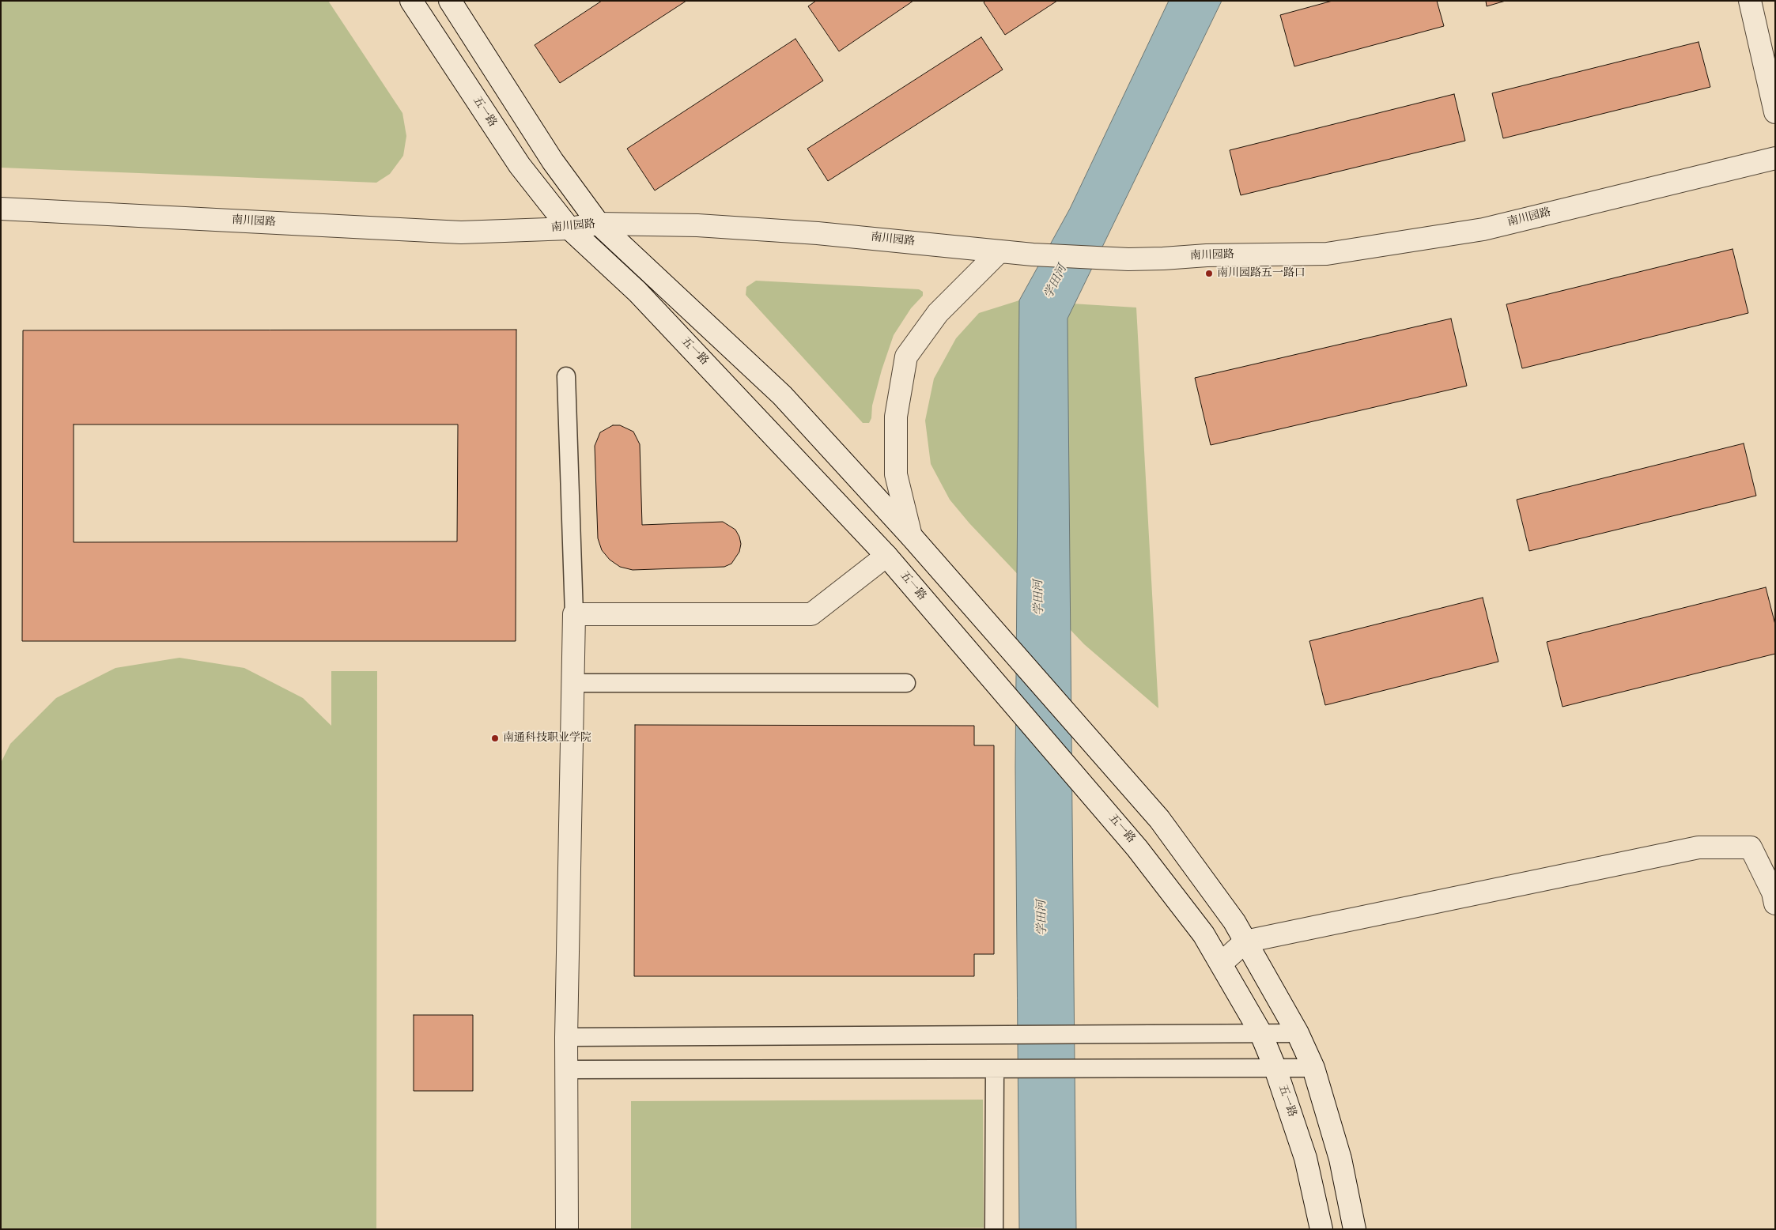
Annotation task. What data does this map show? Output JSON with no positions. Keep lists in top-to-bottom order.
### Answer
{
  "streets": {
    "street": ["五一路", "南川园路"]
  },
  "crossings": [
    ["五一路", "南川园路"]
  ],
  "water": ["学田河"],
  "places": ["南川园路五一路口", "南通科技职业学院"]
}
